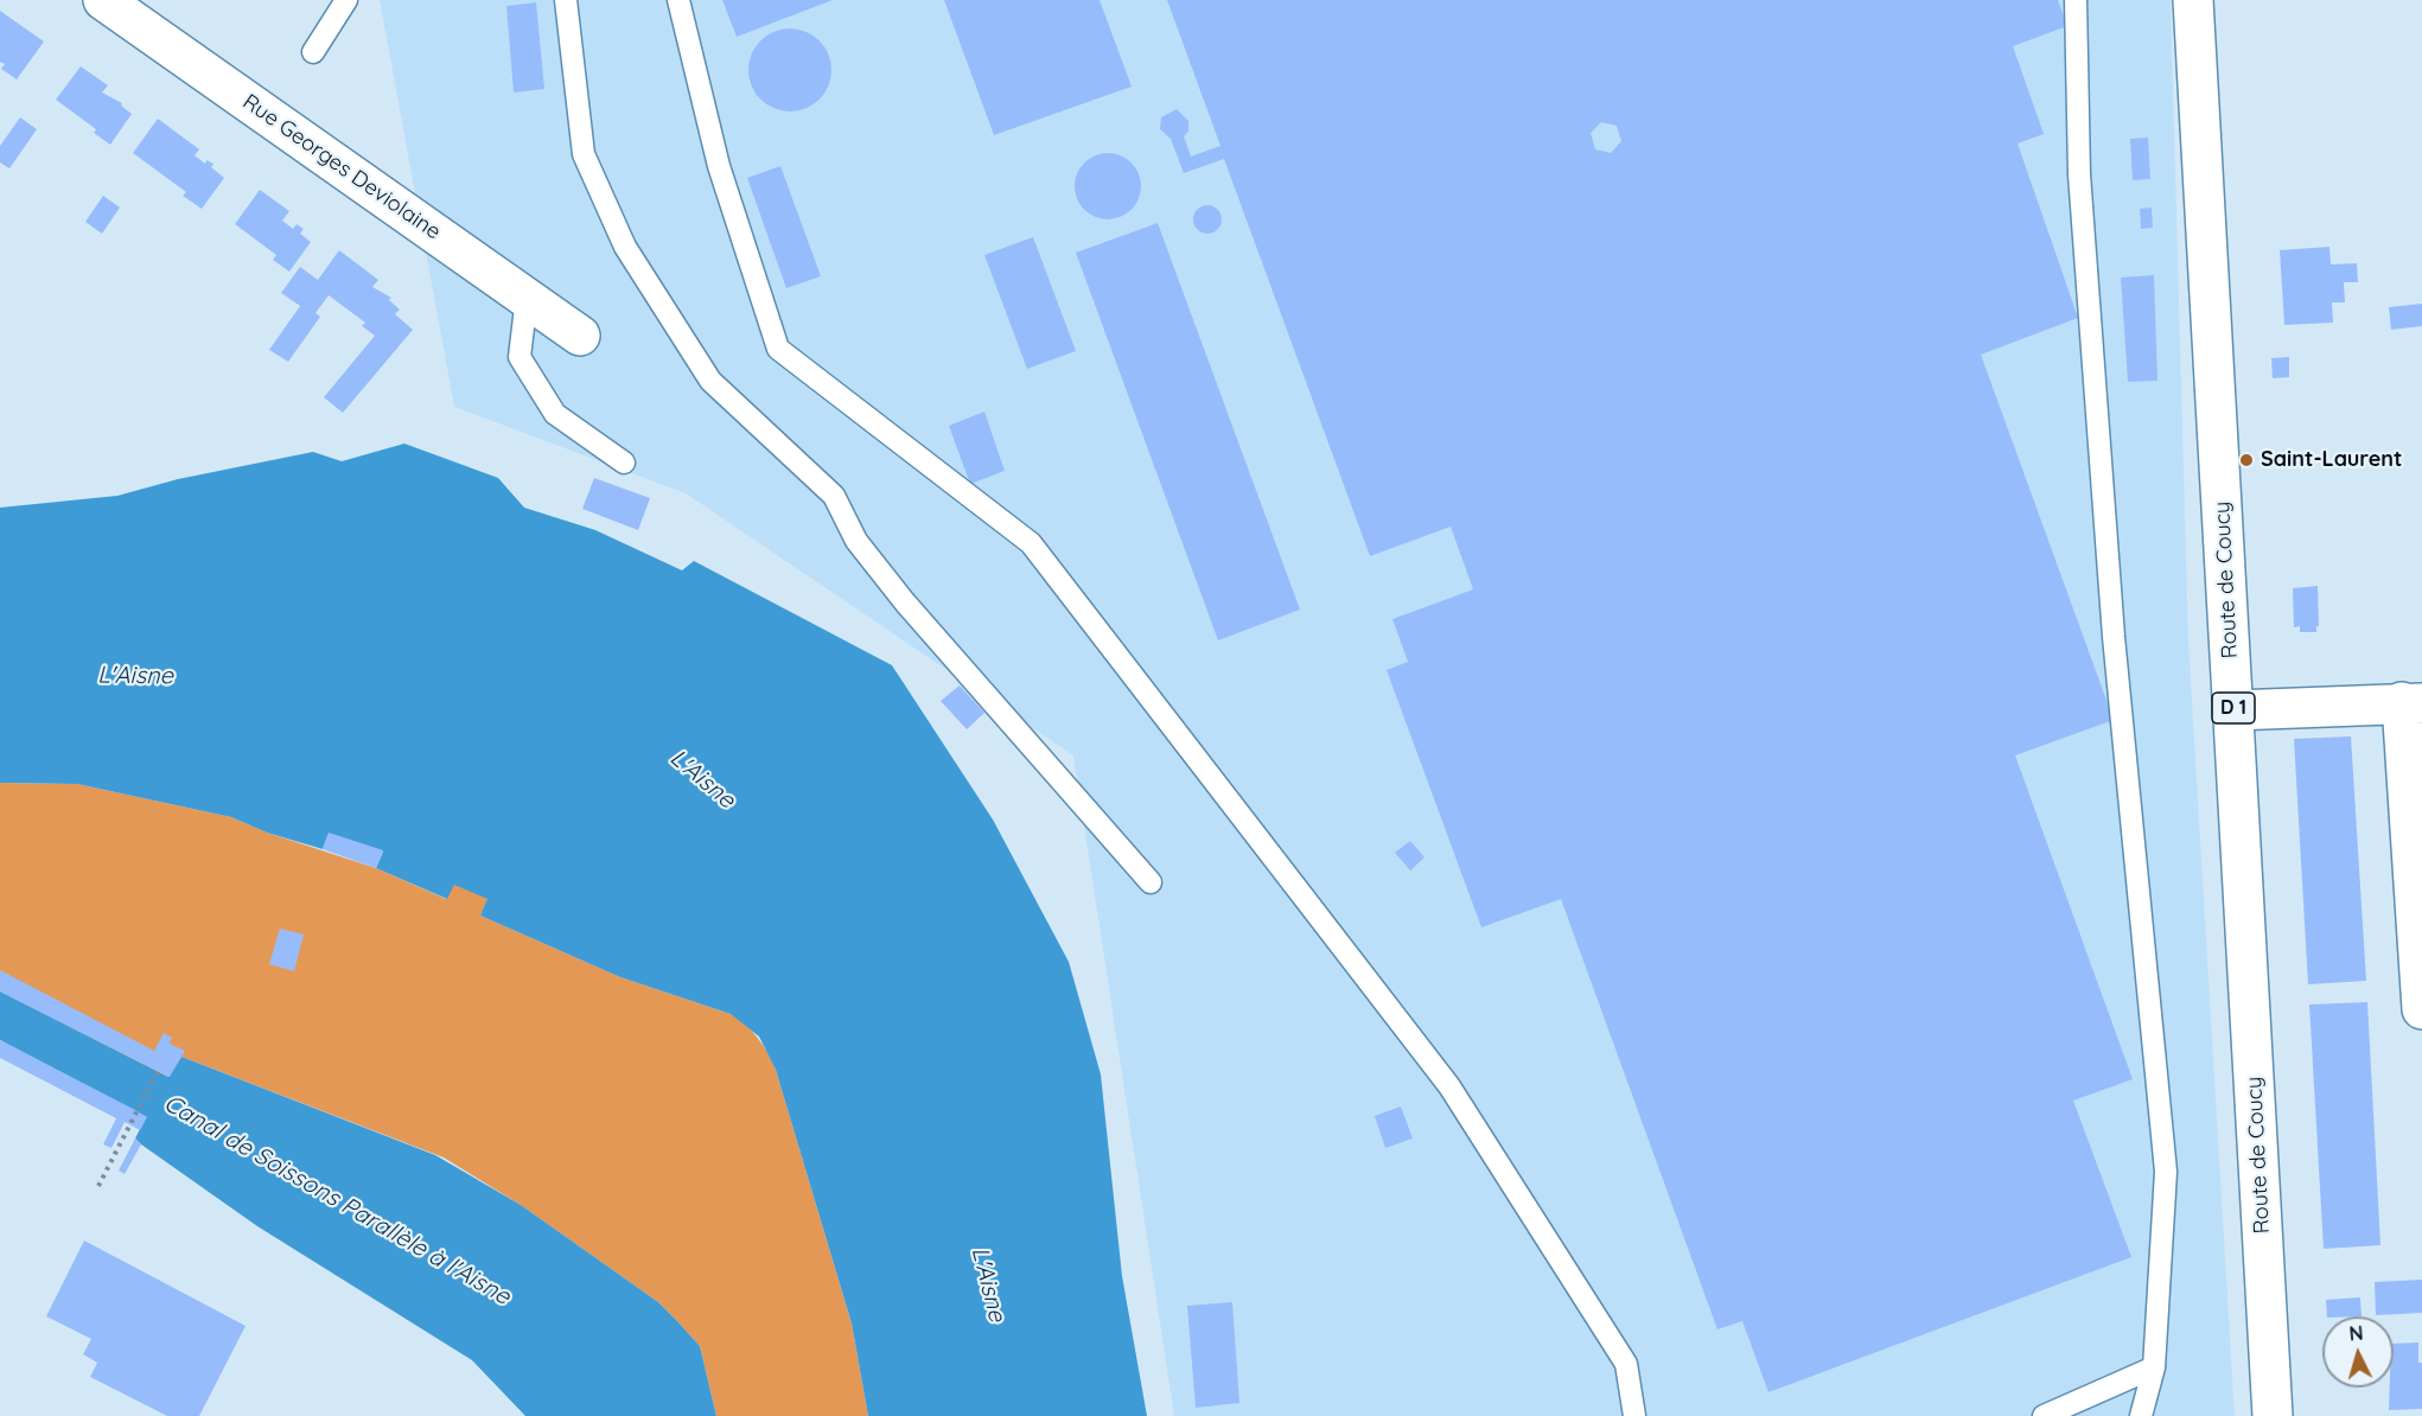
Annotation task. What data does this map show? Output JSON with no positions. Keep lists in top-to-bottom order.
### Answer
{
  "streets": {
    "main road": ["Rue Georges Deviolaine", "Route de Coucy", "D 1"]
  },
  "water": ["L'Aisne", "Canal de Soissons Parallèle à l'Aisne"],
  "places": ["Saint-Laurent"],
  "north": "top"
}
